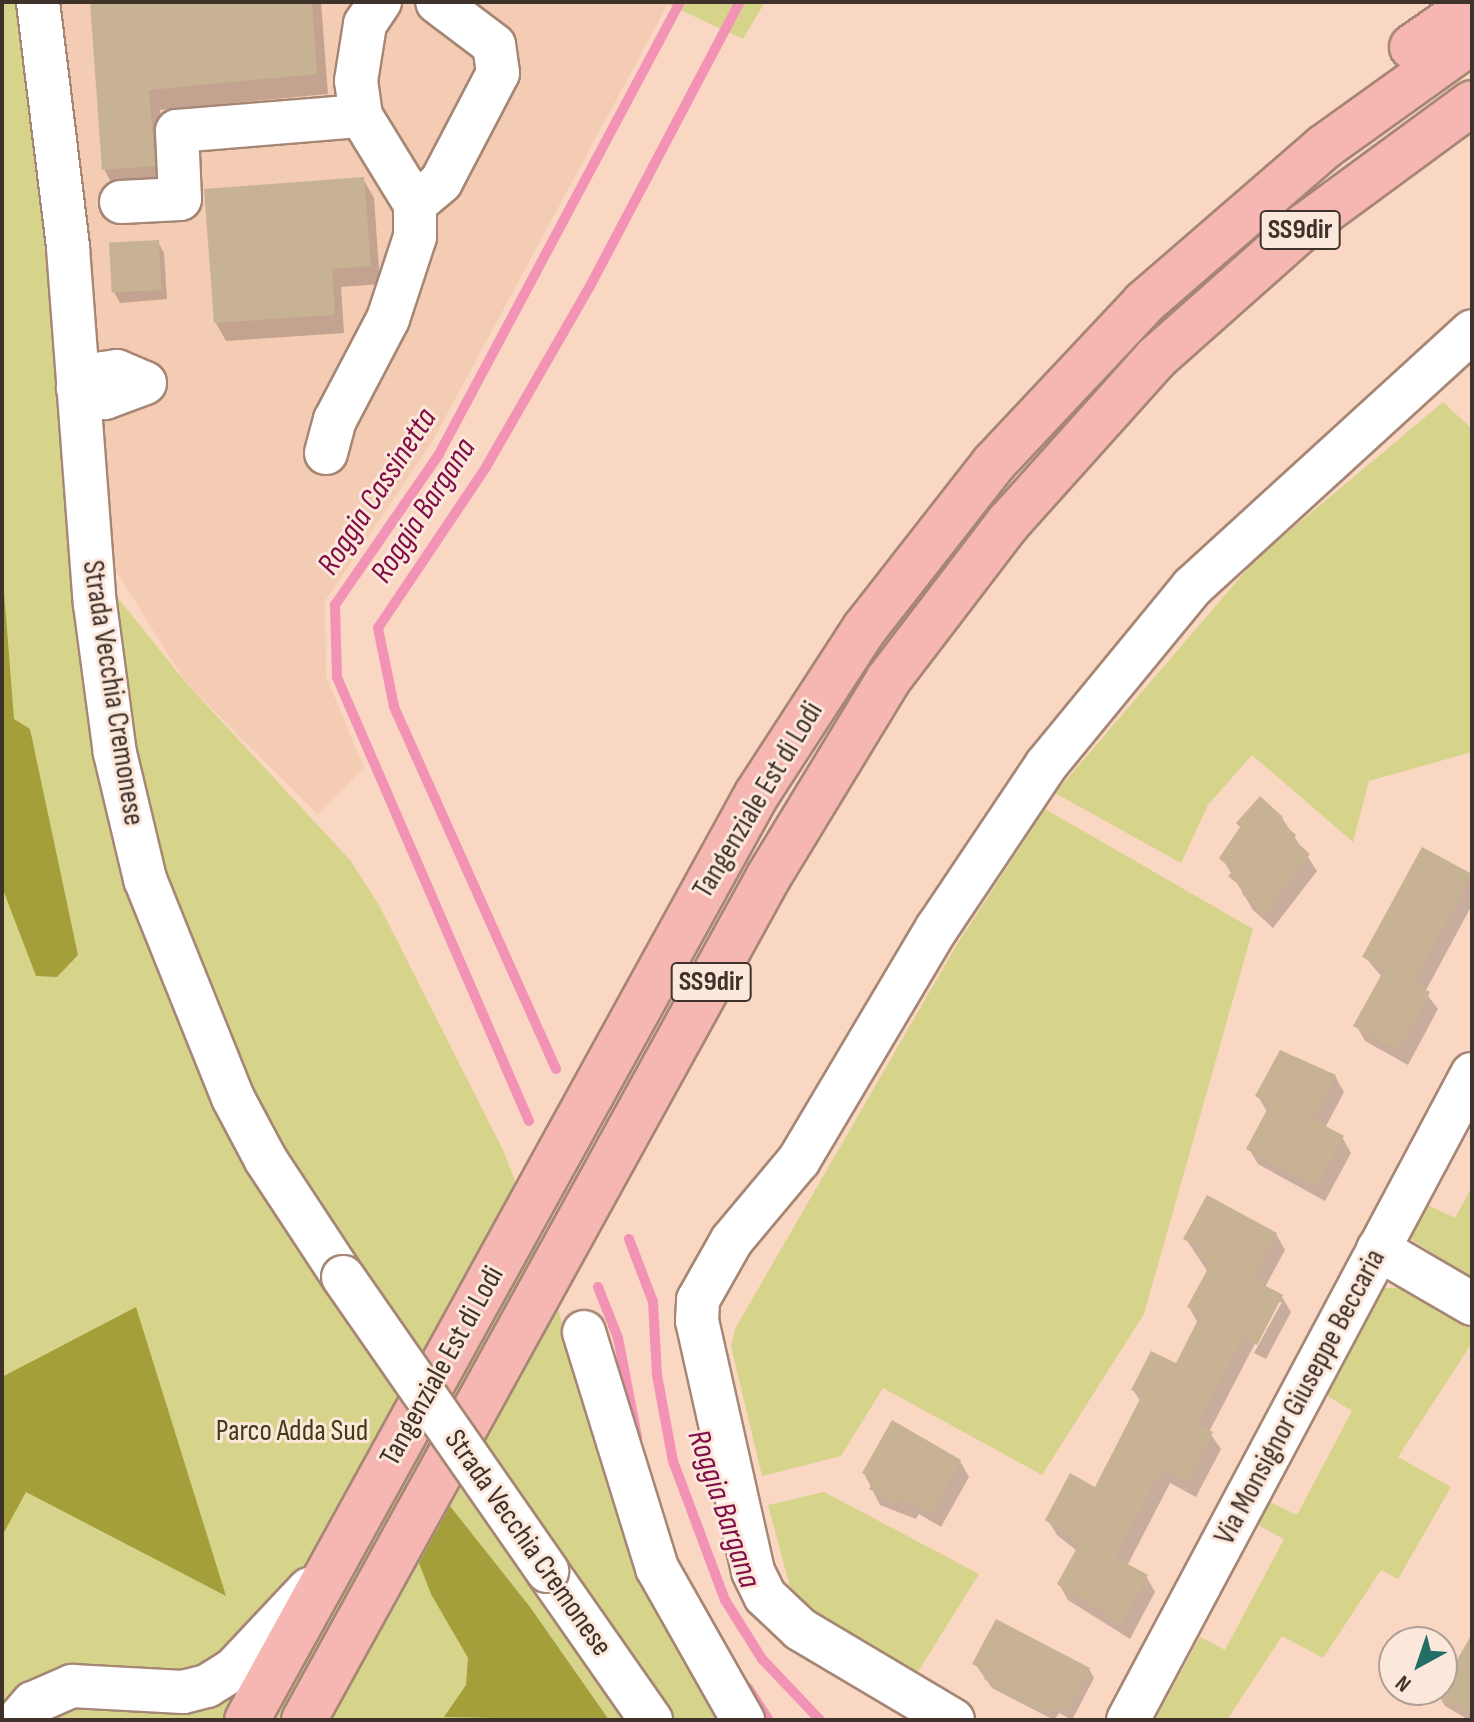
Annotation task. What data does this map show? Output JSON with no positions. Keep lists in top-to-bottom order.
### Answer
{
  "streets": {
    "highway": ["SS9dir", "Tangenziale Est di Lodi"],
    "street": ["Strada Vecchia Cremonese", "Via Monsignor Giuseppe Beccaria"]
  },
  "water": ["Roggia Cassinetta", "Roggia Bargana"],
  "parks": ["Parco Adda Sud"],
  "north": "bottom left"
}
